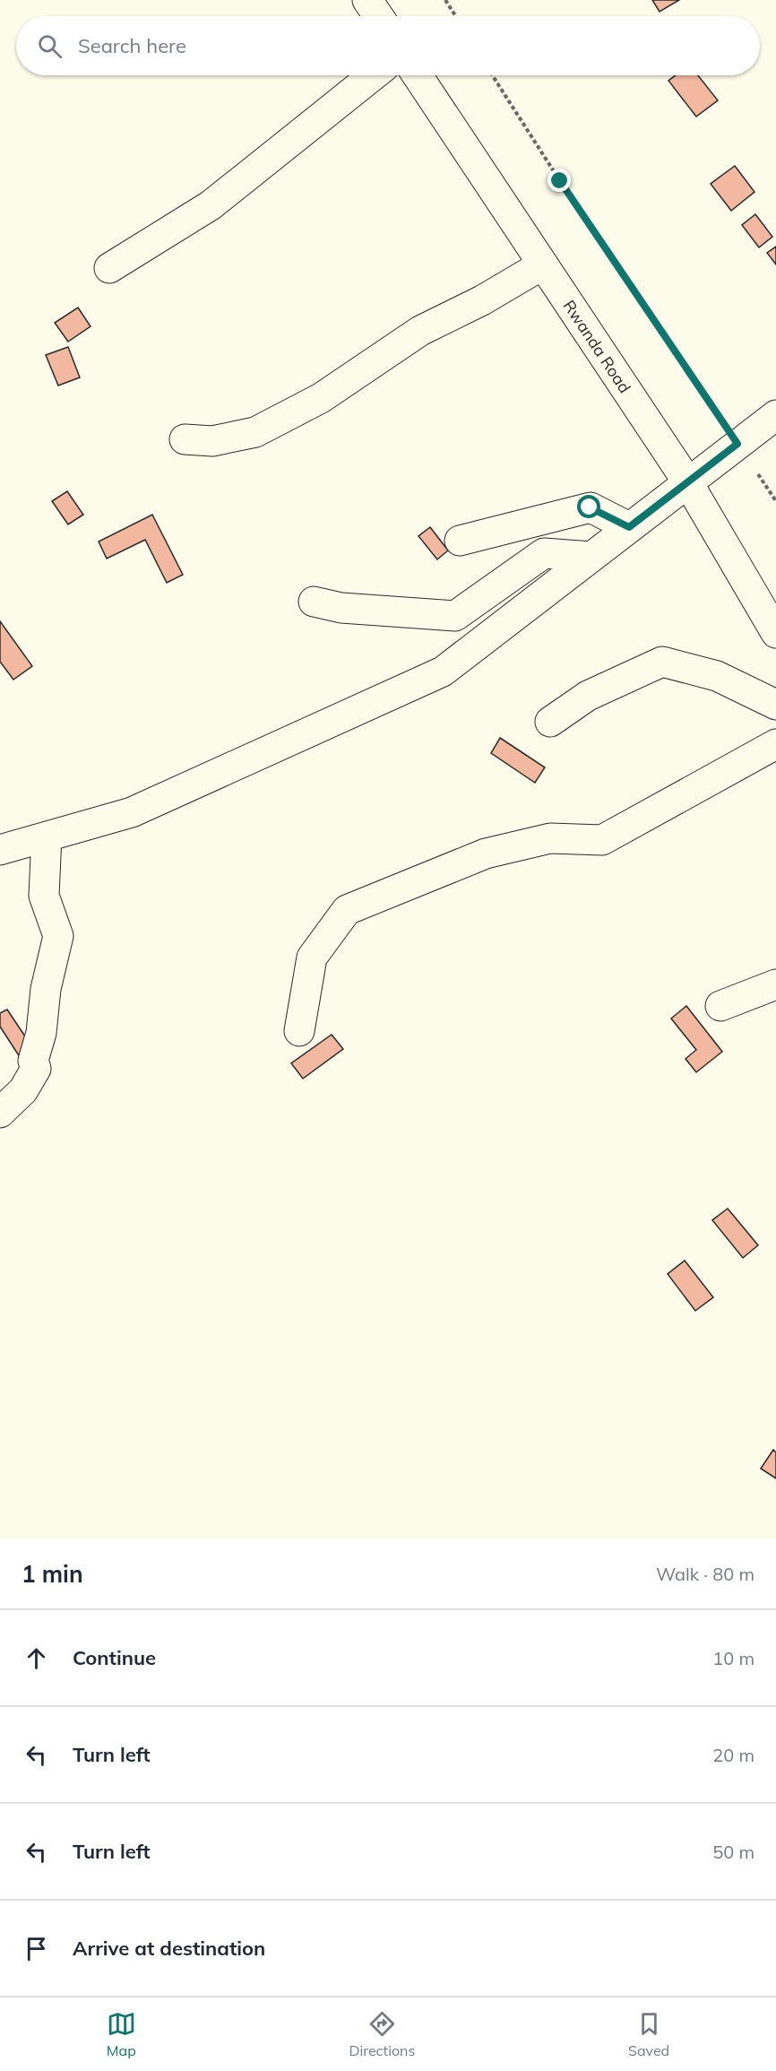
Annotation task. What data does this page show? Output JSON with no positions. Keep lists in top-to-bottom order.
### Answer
{
  "streets": {
    "main road": ["Rwanda Road"]
  },
  "page": {
    "search": "Search here",
    "heading": ["1 min", "Walk · 80 m"],
    "list": [
      ["Continue", "10 m"],
      ["Turn left", "20 m"],
      ["Turn left", "50 m"],
      "Arrive at destination"
    ],
    "nav": ["Map", "Directions", "Saved"]
  }
}
